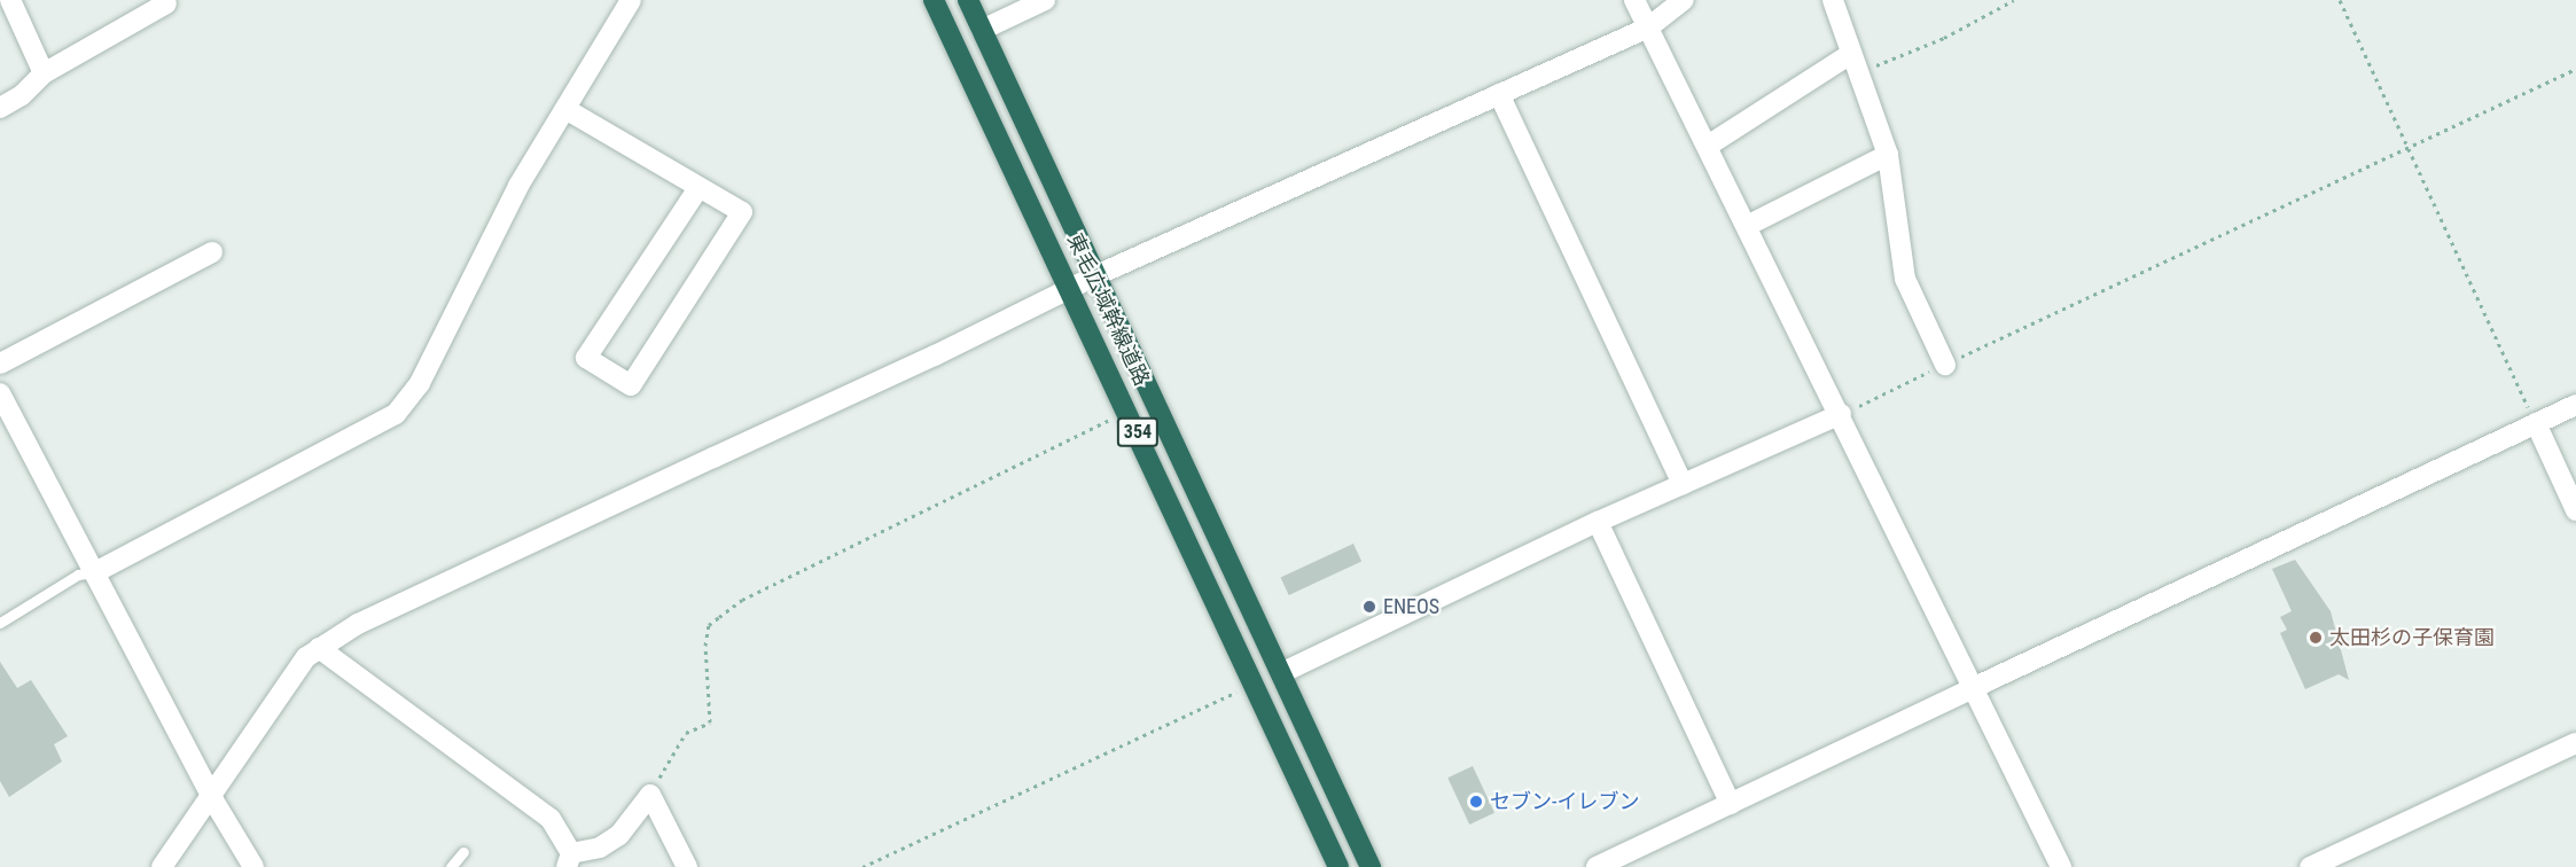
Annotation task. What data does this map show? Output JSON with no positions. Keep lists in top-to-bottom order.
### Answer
{
  "streets": {
    "highway": ["東毛広域幹線道路", "354"]
  },
  "places": ["ENEOS", "太田杉の子保育園", "セブン-イレブン"]
}
